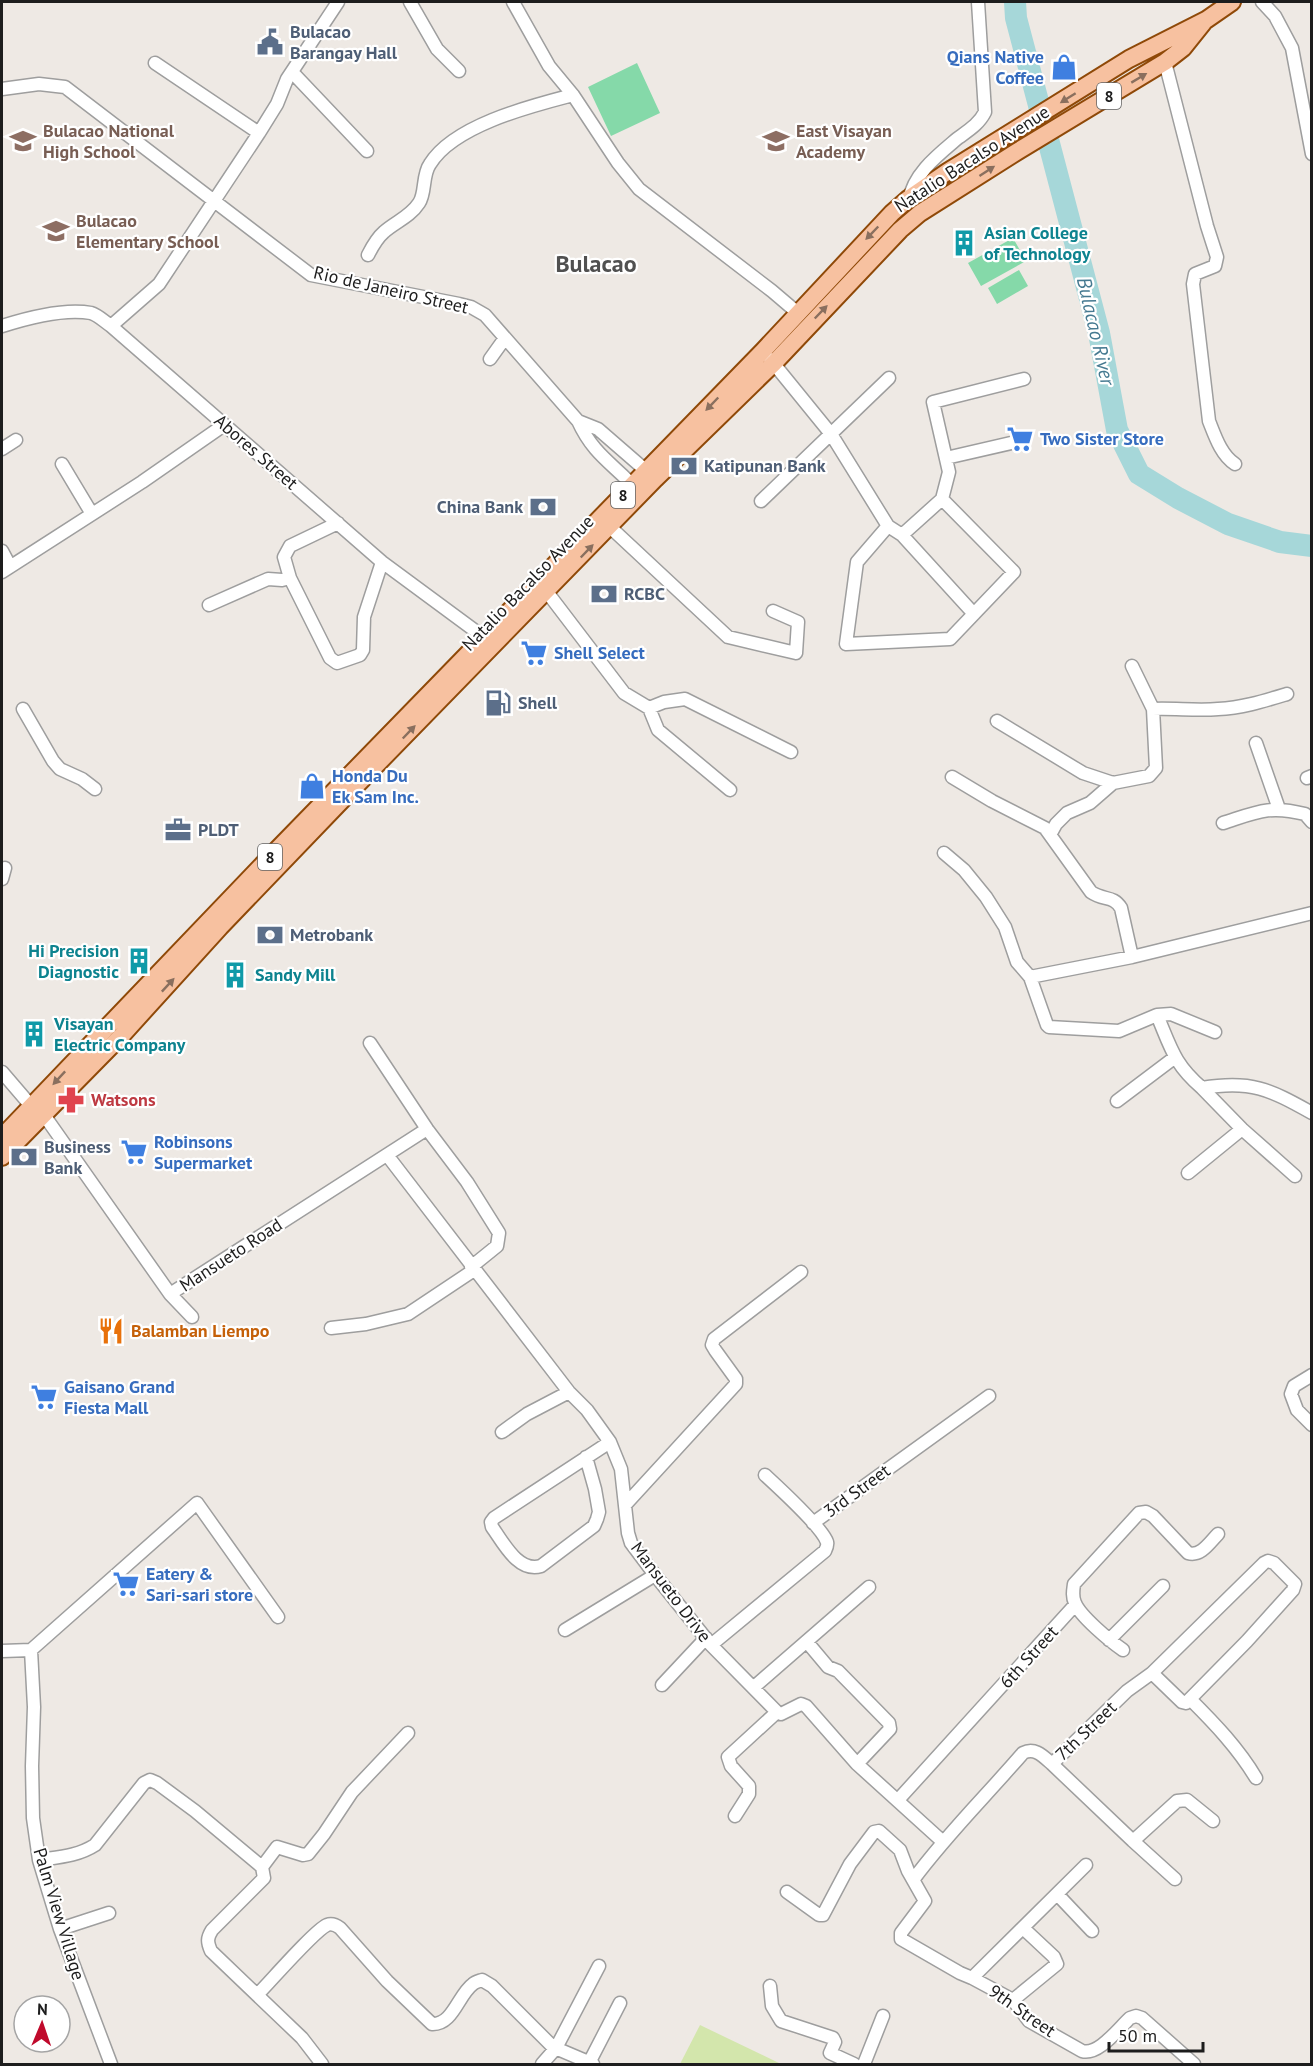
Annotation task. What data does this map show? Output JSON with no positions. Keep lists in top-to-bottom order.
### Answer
{
  "streets": {
    "main road": ["8", "Natalio Bacalso Avenue"],
    "street": [
      "Rio de Janeiro Street",
      "Abores Street",
      "Mansueto Road",
      "3rd Street",
      "Mansueto Drive",
      "6th Street",
      "7th Street",
      "Palm View Village",
      "9th Street"
    ]
  },
  "crossings": [
    ["Natalio Bacalso Avenue", "Rio de Janeiro Street"],
    ["Natalio Bacalso Avenue", "Abores Street"],
    ["Natalio Bacalso Avenue", "Mansueto Road"],
    ["Mansueto Road", "Mansueto Drive"],
    ["3rd Street", "Mansueto Drive"],
    ["7th Street", "9th Street"]
  ],
  "districts": ["Bulacao"],
  "water": ["Bulacao River"],
  "places": {
    "public building": ["Bulacao Barangay Hall"],
    "shop": ["Qians Native Coffee", "Honda Du Ek Sam Inc."],
    "school or university": ["Bulacao National High School", "East Visayan Academy", "Bulacao Elementary School"],
    "building": [
      "Asian College of Technology",
      "Hi Precision Diagnostic",
      "Sandy Mill",
      "Visayan Electric Company"
    ],
    "supermarket": [
      "Two Sister Store",
      "Shell Select",
      "Robinsons Supermarket",
      "Gaisano Grand Fiesta Mall",
      "Eatery & Sari-sari store"
    ],
    "bank": [
      "Katipunan Bank",
      "China Bank",
      "RCBC",
      "Metrobank",
      "Business Bank"
    ],
    "fuel station": ["Shell"],
    "office": ["PLDT"],
    "pharmacy": ["Watsons"],
    "restaurant": ["Balamban Liempo"]
  },
  "scale_bar": "50 m",
  "north": "top"
}
